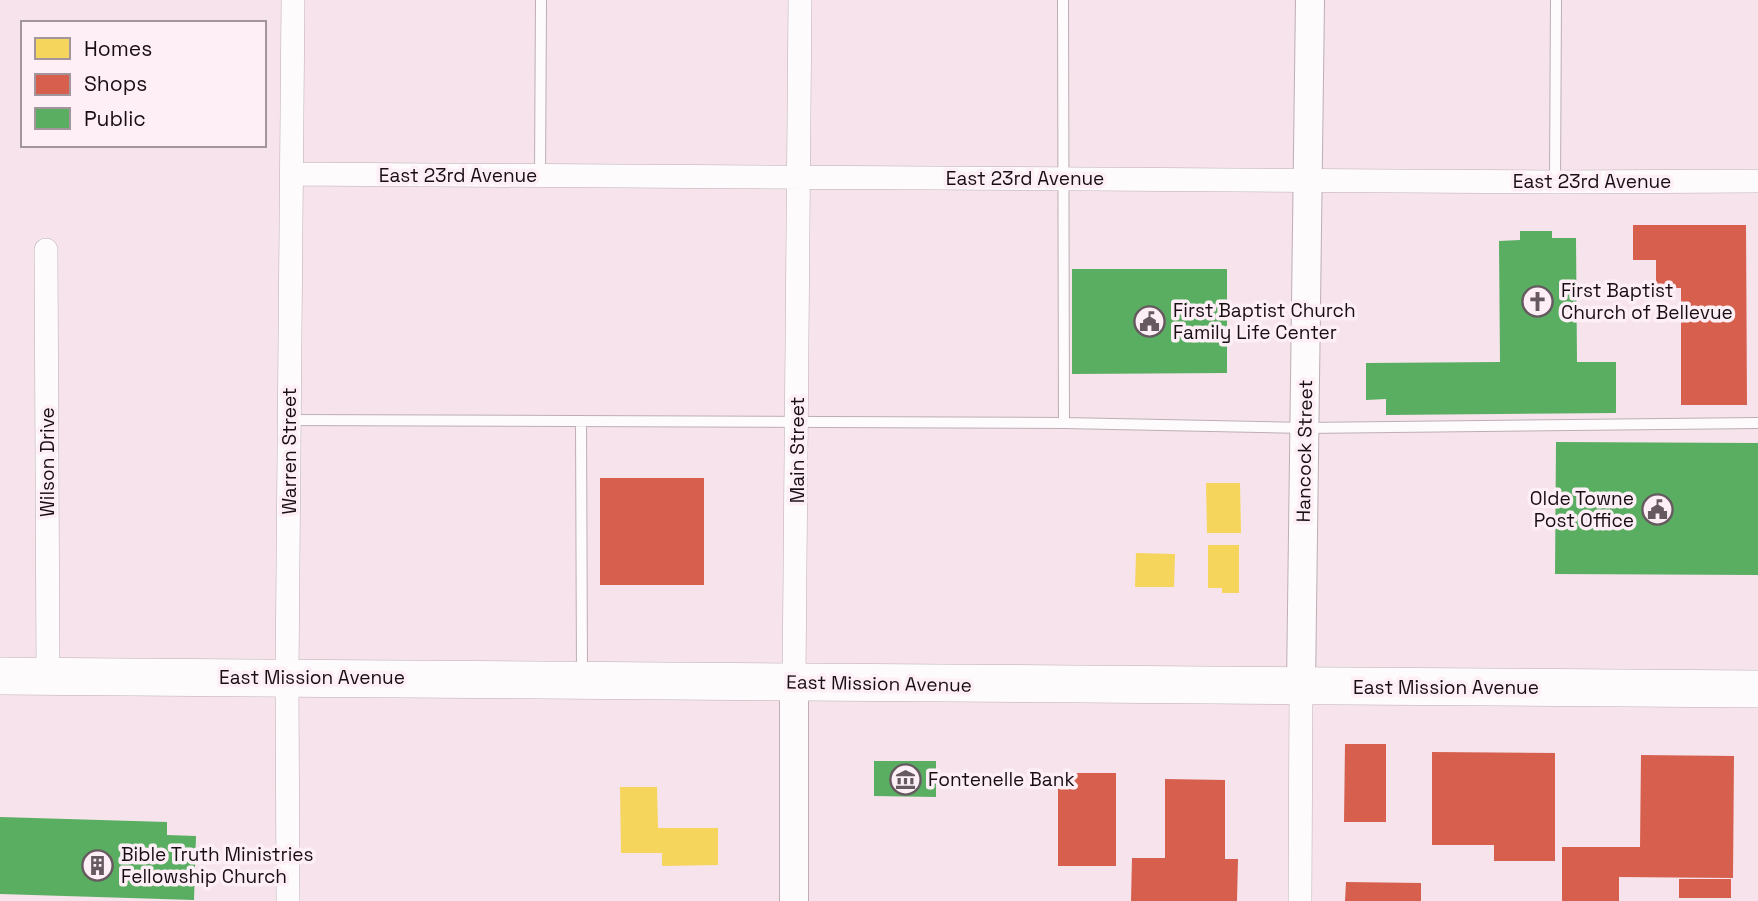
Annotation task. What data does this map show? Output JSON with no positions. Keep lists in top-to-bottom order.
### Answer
{
  "streets": {
    "main road": ["East Mission Avenue"],
    "street": [
      "East 23rd Avenue",
      "Main Street",
      "Warren Street",
      "Hancock Street",
      "Wilson Drive"
    ]
  },
  "crossings": [
    ["East 23rd Avenue", "Main Street"],
    ["East 23rd Avenue", "Warren Street"],
    ["East 23rd Avenue", "Hancock Street"],
    ["Main Street", "East Mission Avenue"],
    ["Warren Street", "East Mission Avenue"],
    ["Hancock Street", "East Mission Avenue"],
    ["Wilson Drive", "East Mission Avenue"]
  ],
  "places": {
    "church": ["First Baptist Church of Bellevue"],
    "public building": ["First Baptist Church Family Life Center", "Olde Towne Post Office"],
    "museum": ["Fontenelle Bank"],
    "building": ["Bible Truth Ministries Fellowship Church"]
  },
  "legend": ["Homes", "Shops", "Public"]
}
